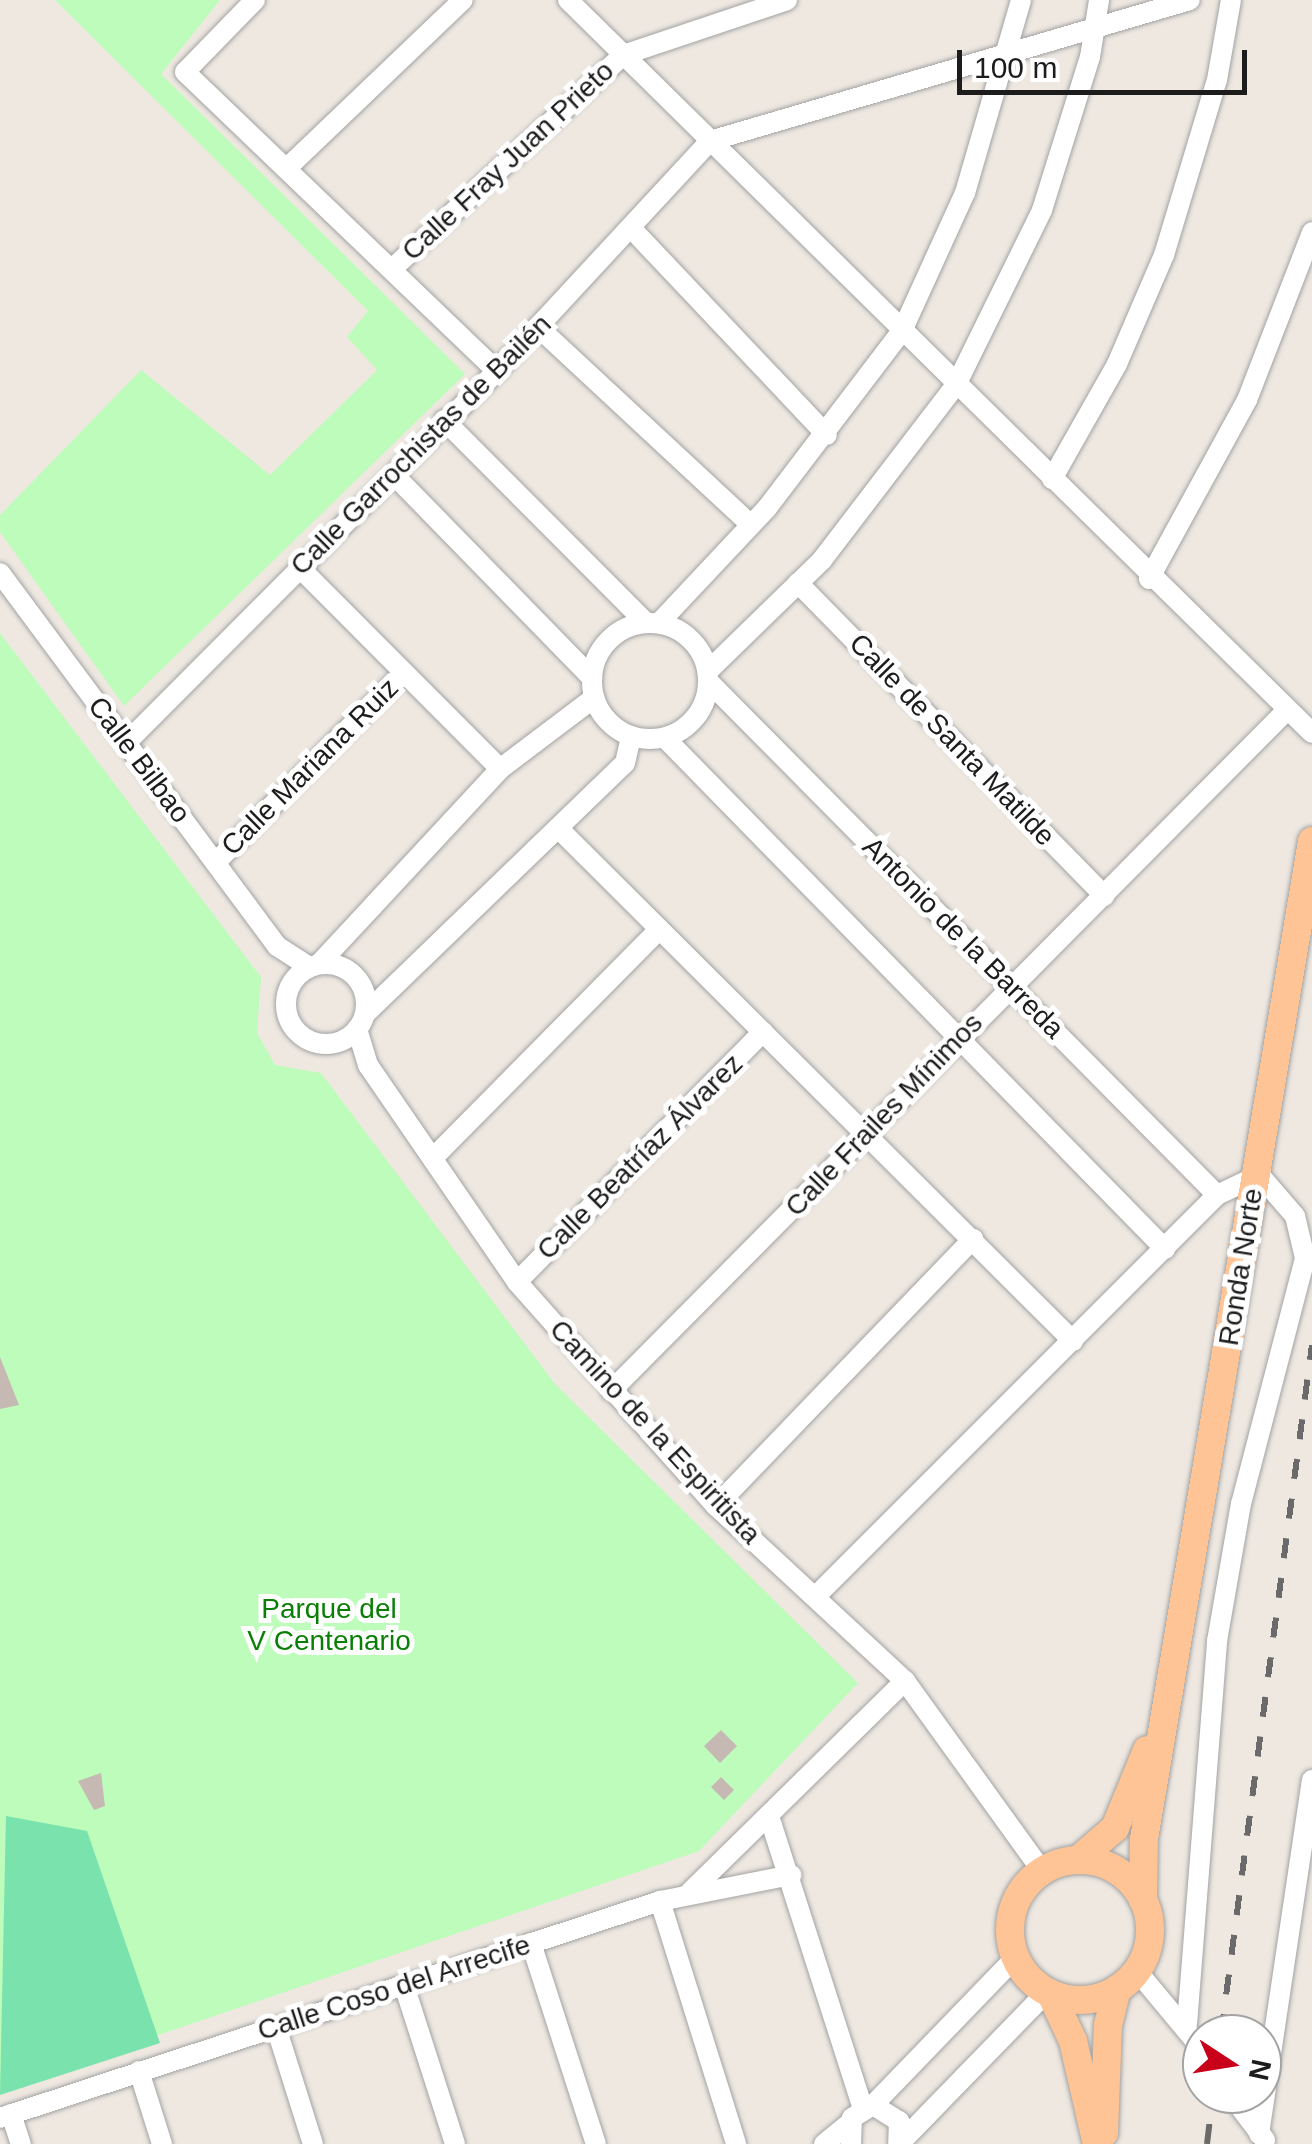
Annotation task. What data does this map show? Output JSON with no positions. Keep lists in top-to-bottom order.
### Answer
{
  "streets": {
    "main road": ["Ronda Norte"],
    "street": [
      "Calle Fray Juan Prieto",
      "Calle Garrochistas de Bailén",
      "Calle de Santa Matilde",
      "Calle Bilbao",
      "Calle Mariana Ruiz",
      "Antonio de la Barreda",
      "Calle Frailes Mínimos",
      "Calle Beatríaz Álvarez",
      "Camino de la Espiritista",
      "Calle Coso del Arrecife"
    ]
  },
  "crossings": [
    ["Calle Garrochistas de Bailén", "Calle Bilbao"],
    ["Calle de Santa Matilde", "Calle Frailes Mínimos"],
    ["Calle Bilbao", "Calle Mariana Ruiz"],
    ["Calle Bilbao", "Camino de la Espiritista"],
    ["Antonio de la Barreda", "Calle Frailes Mínimos"],
    ["Calle Frailes Mínimos", "Camino de la Espiritista"],
    ["Calle Beatríaz Álvarez", "Camino de la Espiritista"],
    ["Ronda Norte", "Camino de la Espiritista"]
  ],
  "parks": ["Parque del V Centenario"],
  "scale_bar": "100 m",
  "north": "right"
}
